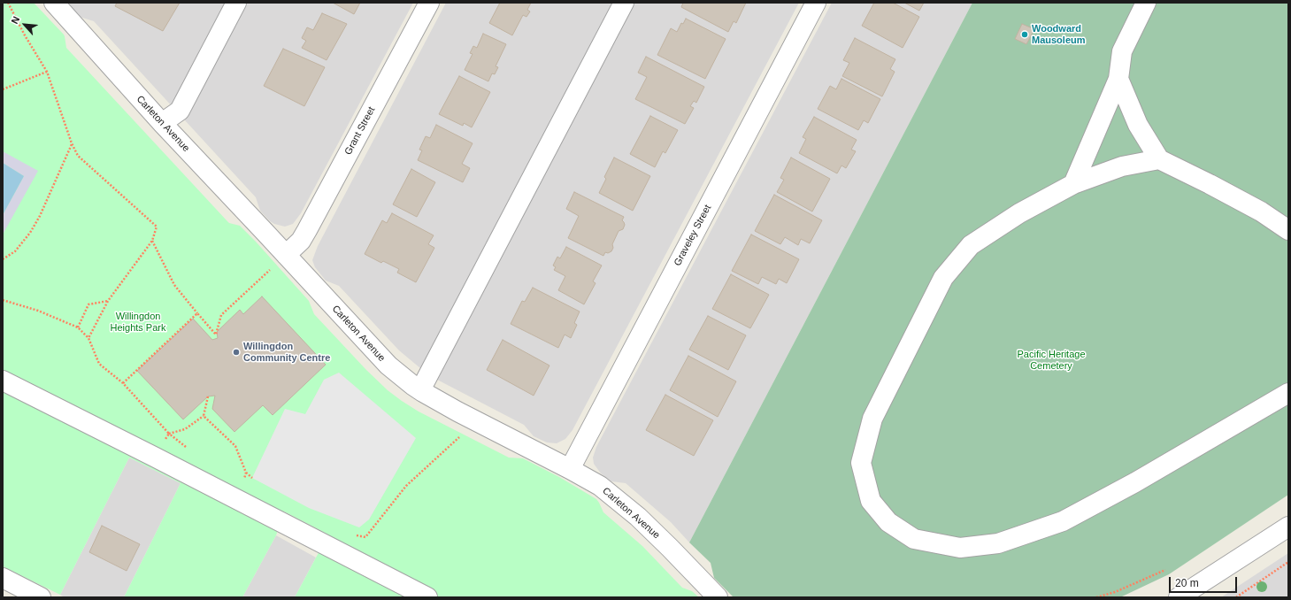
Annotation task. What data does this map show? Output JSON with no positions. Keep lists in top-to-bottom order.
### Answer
{
  "streets": {
    "street": ["Carleton Avenue", "Grant Street", "Graveley Street"]
  },
  "crossings": [
    ["Carleton Avenue", "Grant Street"],
    ["Carleton Avenue", "Graveley Street"]
  ],
  "parks": ["Willingdon Heights Park", "Pacific Heritage Cemetery"],
  "places": ["Woodward Mausoleum", "Willingdon Community Centre"],
  "scale_bar": "20 m",
  "north": "top left"
}
